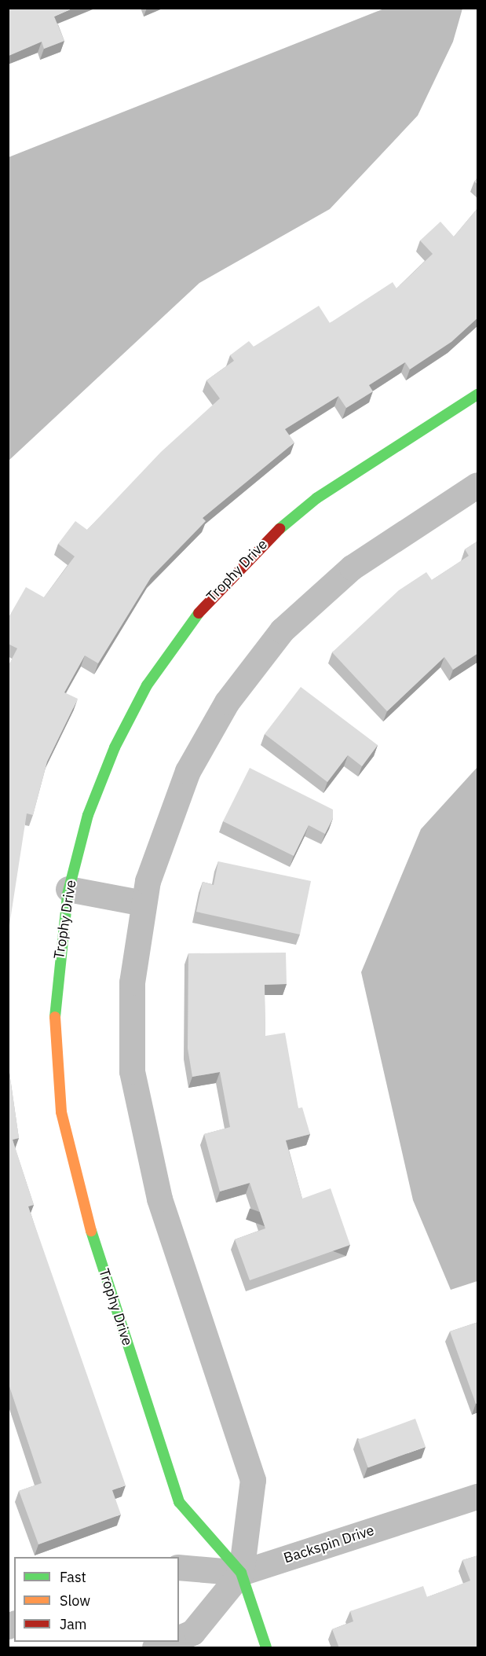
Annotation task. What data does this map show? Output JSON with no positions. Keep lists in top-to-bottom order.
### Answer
{
  "streets": {
    "street": ["Trophy Drive", "Backspin Drive"]
  },
  "crossings": [
    ["Trophy Drive", "Backspin Drive"]
  ],
  "legend": ["Fast", "Slow", "Jam"]
}
